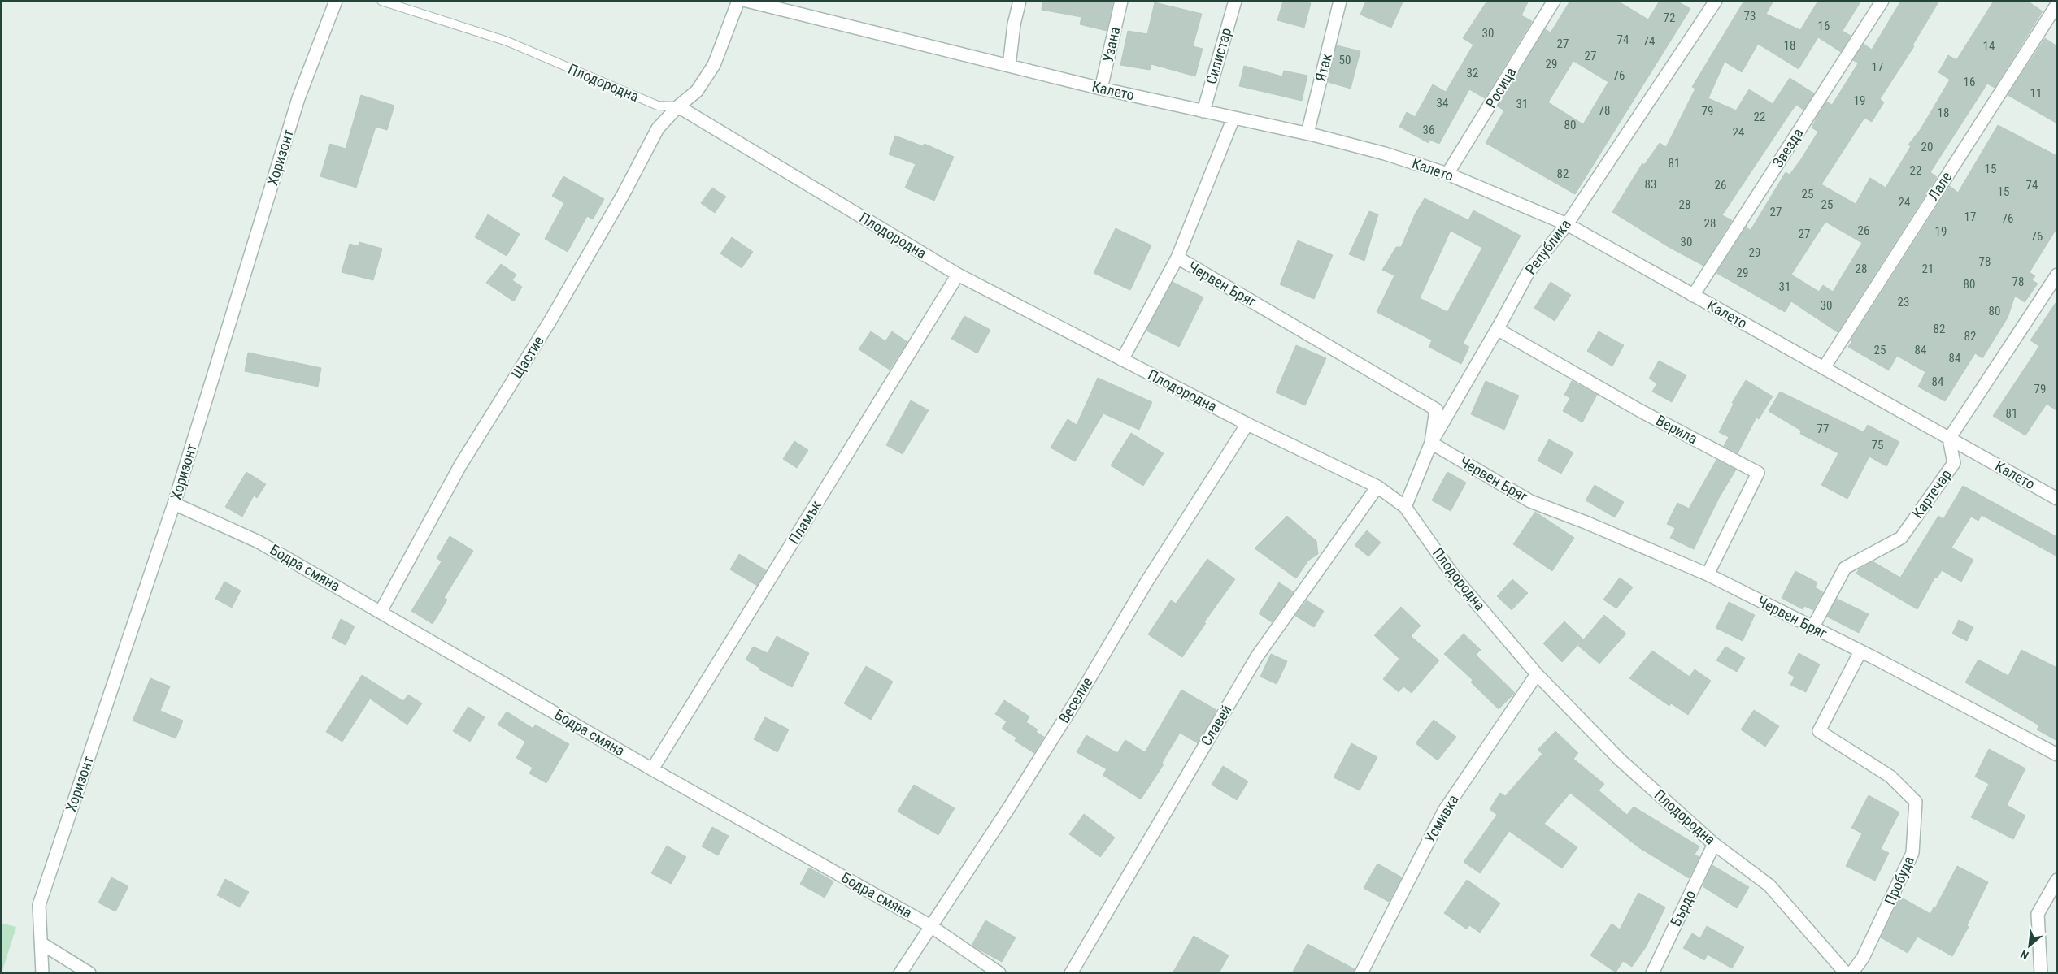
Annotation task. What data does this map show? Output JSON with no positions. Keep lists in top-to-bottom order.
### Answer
{
  "streets": {
    "street": [
      "Узана",
      "Силистар",
      "Ятак",
      "Плодородна",
      "Росица",
      "Калето",
      "Звезда",
      "Хоризонт",
      "Лале",
      "Република",
      "Червен Бряг",
      "Щастие",
      "Верила",
      "Картечар",
      "Пламък",
      "Бодра смяна",
      "Веселие",
      "Славей",
      "Усмивка",
      "Пробуда",
      "Бърдо"
    ]
  },
  "crossings": [
    ["Узана", "Калето"],
    ["Силистар", "Калето"],
    ["Ятак", "Калето"],
    ["Плодородна", "Република"],
    ["Плодородна", "Щастие"],
    ["Плодородна", "Пламък"],
    ["Плодородна", "Веселие"],
    ["Плодородна", "Славей"],
    ["Плодородна", "Усмивка"],
    ["Плодородна", "Бърдо"],
    ["Росица", "Калето"],
    ["Калето", "Звезда"],
    ["Калето", "Лале"],
    ["Калето", "Република"],
    ["Калето", "Картечар"],
    ["Хоризонт", "Бодра смяна"],
    ["Република", "Червен Бряг"],
    ["Република", "Верила"],
    ["Червен Бряг", "Верила"],
    ["Червен Бряг", "Картечар"],
    ["Червен Бряг", "Пробуда"],
    ["Щастие", "Бодра смяна"],
    ["Пламък", "Бодра смяна"],
    ["Бодра смяна", "Веселие"]
  ],
  "house_numbers": [
    "73",
    "72",
    "16",
    "30",
    "74",
    "74",
    "27",
    "18",
    "14",
    "27",
    "50",
    "29",
    "17",
    "32",
    "76",
    "16",
    "11",
    "19",
    "34",
    "31",
    "78",
    "79",
    "18",
    "22",
    "80",
    "36",
    "24",
    "20",
    "81",
    "15",
    "22",
    "82",
    "83",
    "26",
    "74",
    "15",
    "25",
    "24",
    "28",
    "25",
    "27",
    "17",
    "76",
    "28",
    "26",
    "19",
    "27",
    "76",
    "30",
    "29",
    "78",
    "28",
    "21",
    "29",
    "78",
    "80",
    "31",
    "23",
    "30",
    "80",
    "82",
    "82",
    "25",
    "84",
    "84",
    "84",
    "79",
    "81",
    "77",
    "75"
  ],
  "north": "bottom left"
}
